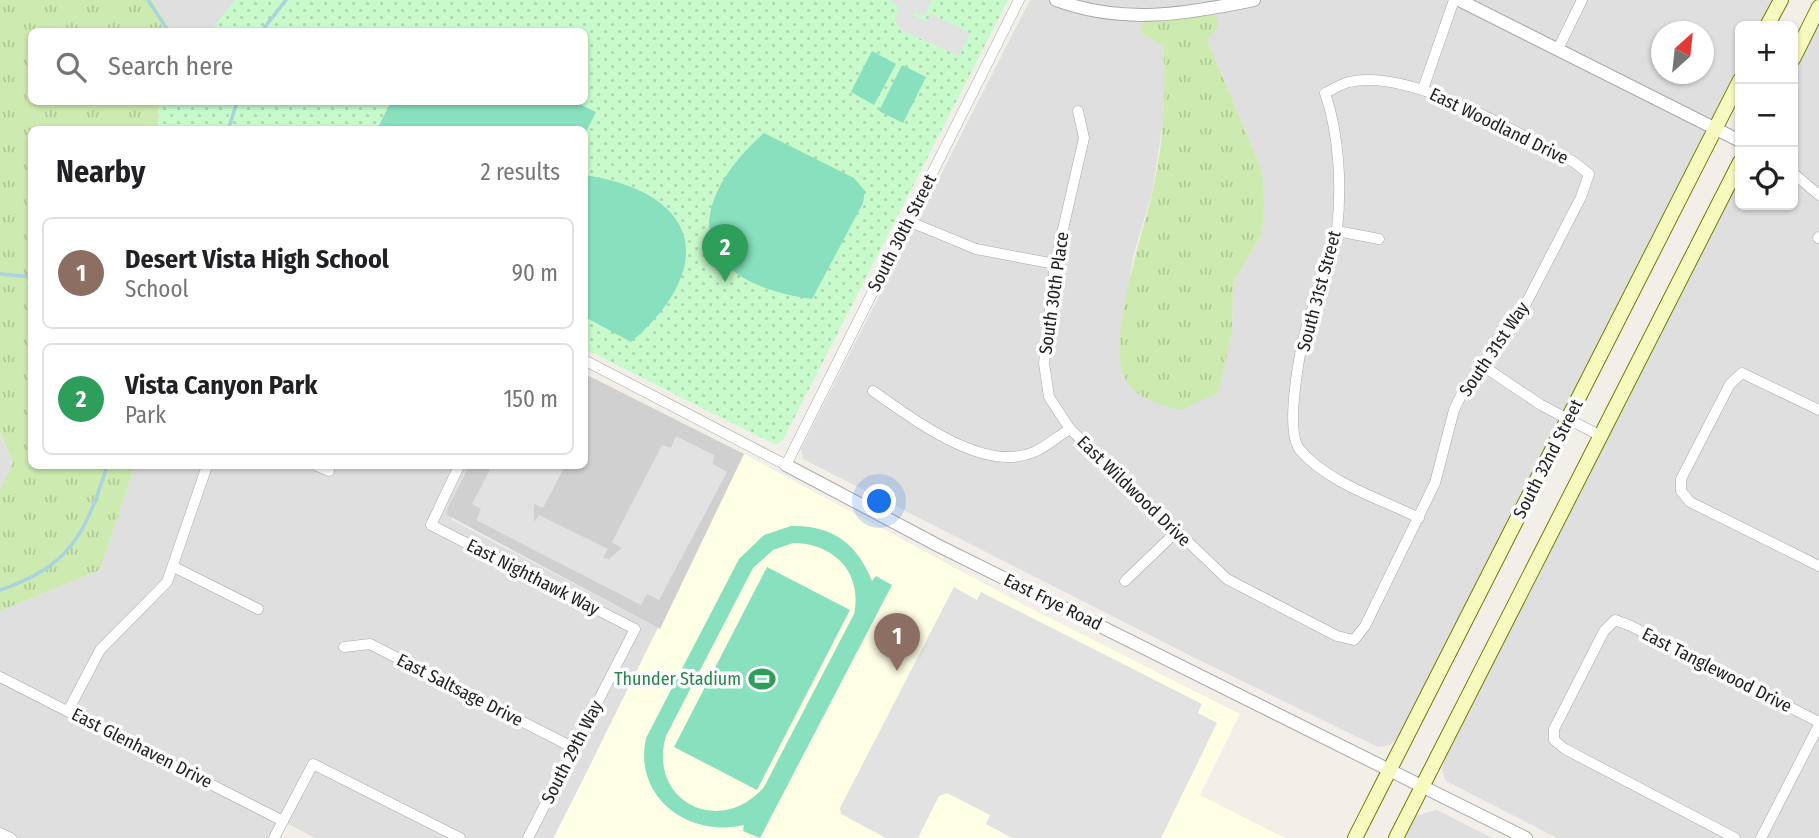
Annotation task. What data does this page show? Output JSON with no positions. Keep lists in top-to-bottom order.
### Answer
{
  "streets": {
    "main road": ["South 32nd Street"],
    "street": [
      "East Woodland Drive",
      "South 30th Street",
      "South 31st Street",
      "South 30th Place",
      "South 31st Way",
      "East Wildwood Drive",
      "East Nighthawk Way",
      "East Frye Road",
      "East Tanglewood Drive",
      "East Saltsage Drive",
      "East Glenhaven Drive",
      "South 29th Way"
    ]
  },
  "crossings": [
    ["East Woodland Drive", "South 31st Street"],
    ["East Woodland Drive", "South 31st Way"],
    ["South 30th Street", "East Frye Road"],
    ["South 31st Street", "South 31st Way"],
    ["South 30th Place", "East Wildwood Drive"],
    ["South 31st Way", "East Wildwood Drive"],
    ["South 32nd Street", "East Frye Road"],
    ["East Nighthawk Way", "South 29th Way"],
    ["East Saltsage Drive", "South 29th Way"]
  ],
  "places": {
    "sports": ["Thunder Stadium"]
  },
  "north": "top right",
  "page": {
    "map_buttons": ["+", "−"],
    "search": "Search here",
    "heading": ["Nearby", "2 results"],
    "list": [
      {
        "mark": "1",
        "name": "Desert Vista High School",
        "note": "School",
        "value": "90 m"
      },
      {
        "mark": "2",
        "name": "Vista Canyon Park",
        "note": "Park",
        "value": "150 m"
      }
    ],
    "pins": ["2", "1"]
  }
}
